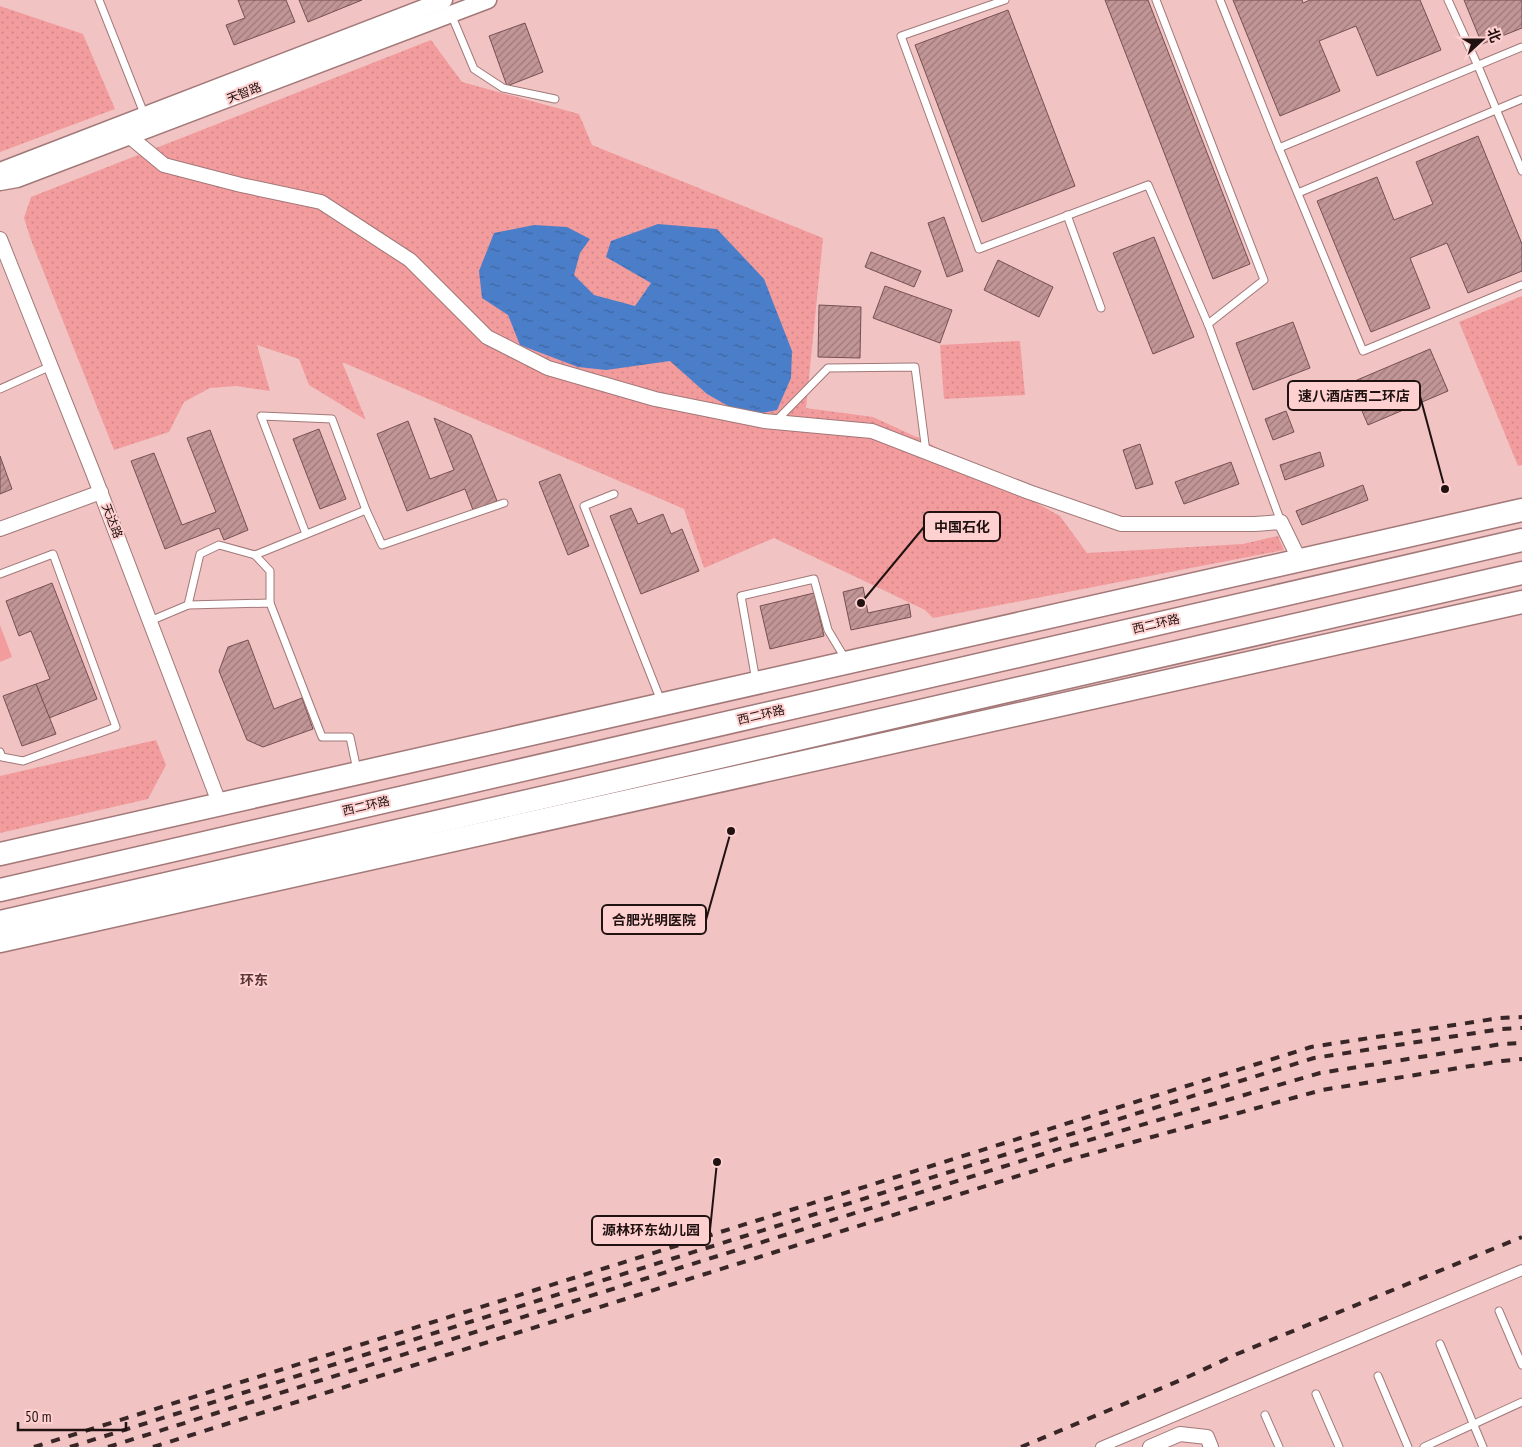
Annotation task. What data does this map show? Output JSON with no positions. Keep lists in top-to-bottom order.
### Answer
{
  "streets": {
    "highway": ["西二环路"],
    "street": ["天智路", "天达路"]
  },
  "districts": ["环东"],
  "places": [
    "速八酒店西二环店",
    "中国石化",
    "合肥光明医院",
    "源林环东幼儿园"
  ],
  "scale_bar": "50 m",
  "north": "right"
}
